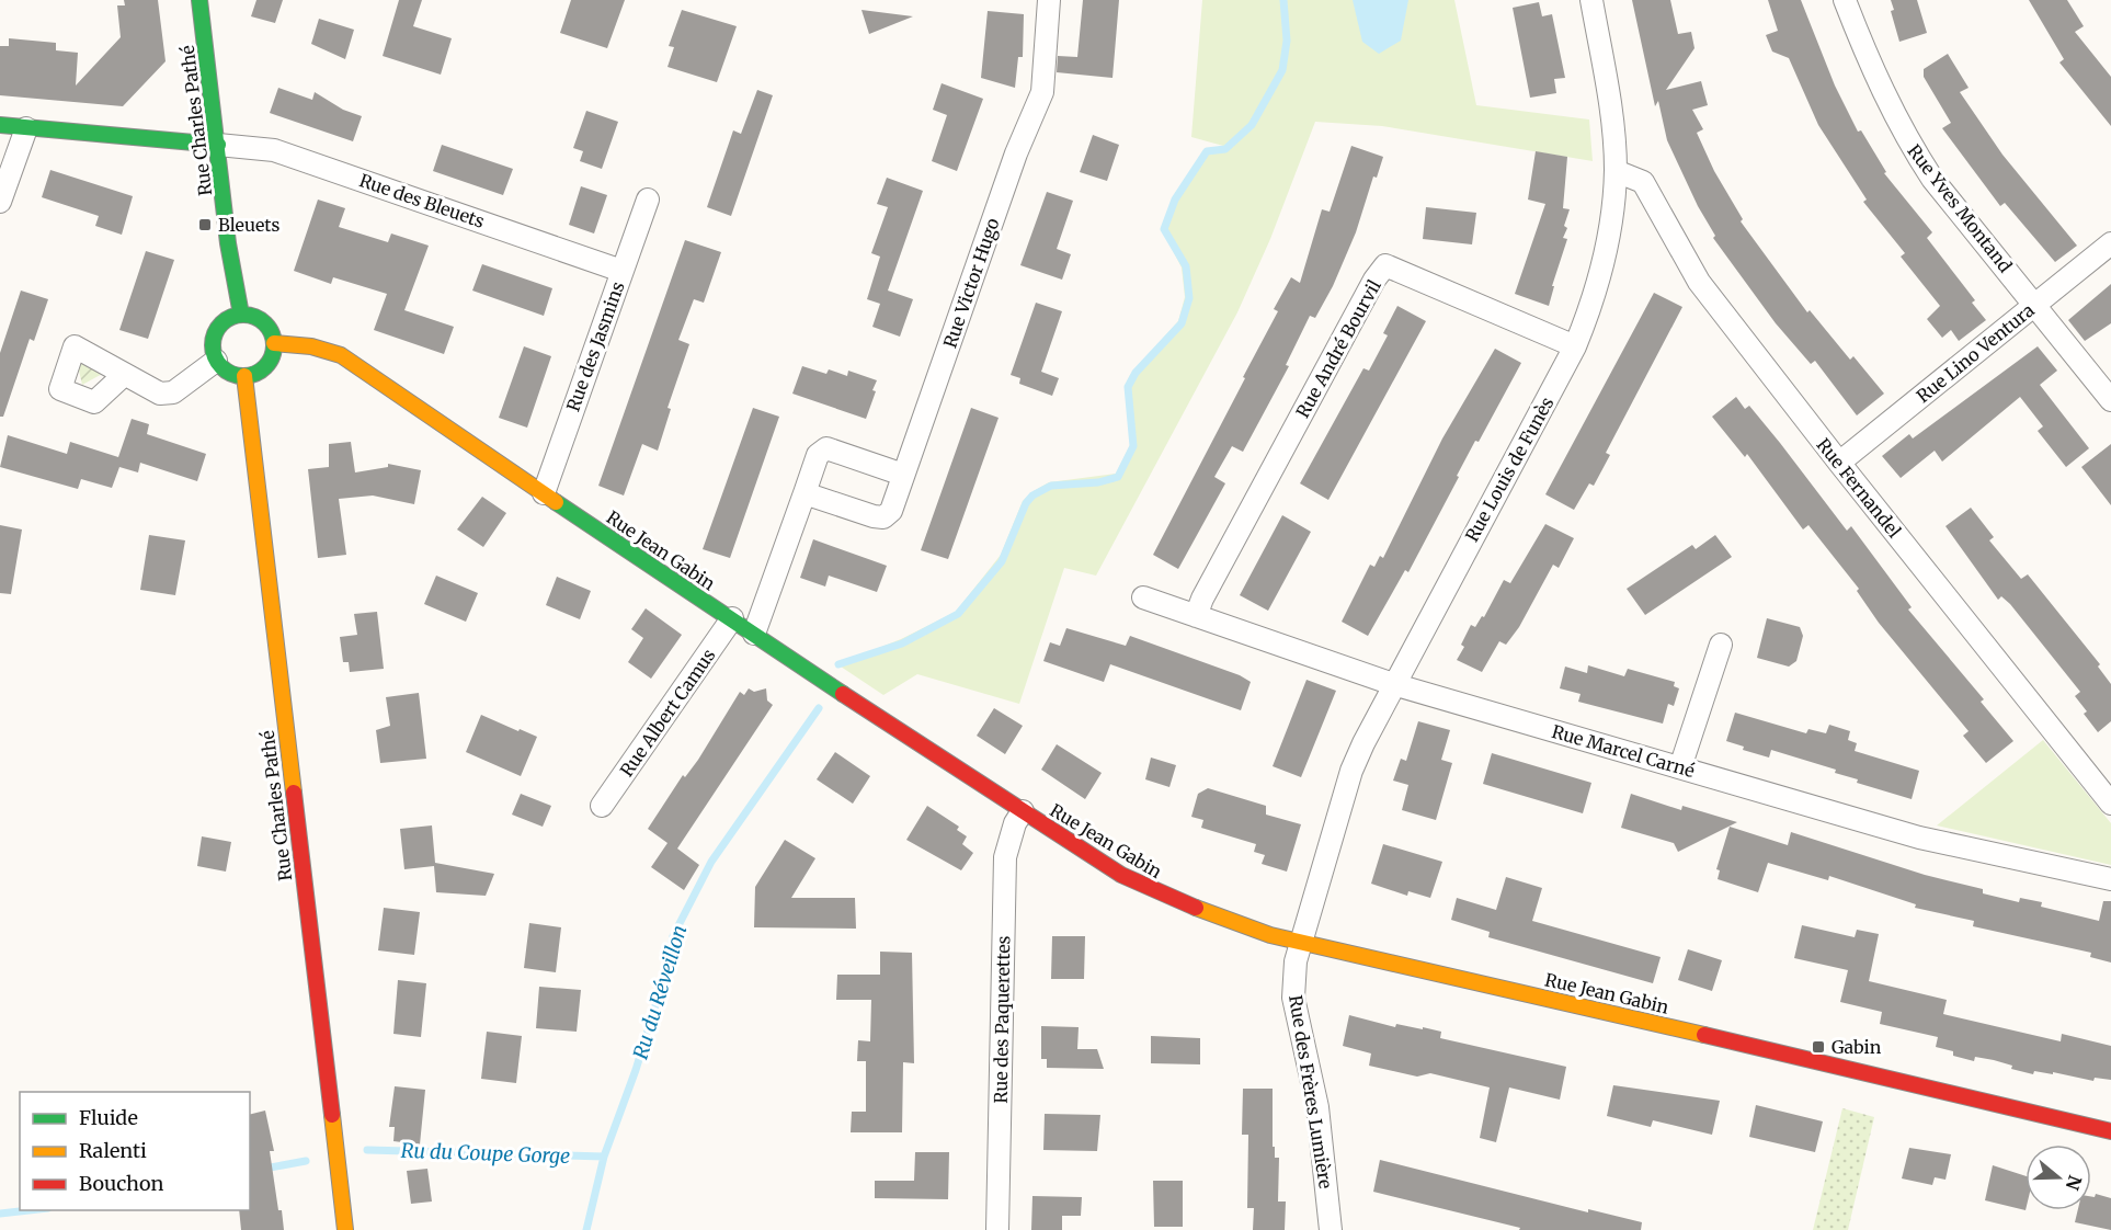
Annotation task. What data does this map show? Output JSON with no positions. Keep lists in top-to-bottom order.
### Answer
{
  "streets": {
    "street": [
      "Rue Charles Pathé",
      "Rue des Bleuets",
      "Rue Yves Montand",
      "Rue Victor Hugo",
      "Rue des Jasmins",
      "Rue André Bourvil",
      "Rue Lino Ventura",
      "Rue Louis de Funès",
      "Rue Fernandel",
      "Rue Jean Gabin",
      "Rue Albert Camus",
      "Rue Marcel Carné",
      "Rue des Paquerettes",
      "Rue des Frères Lumière"
    ]
  },
  "crossings": [
    ["Rue Charles Pathé", "Rue des Bleuets"],
    ["Rue Charles Pathé", "Rue Jean Gabin"],
    ["Rue des Bleuets", "Rue des Jasmins"],
    ["Rue Yves Montand", "Rue Lino Ventura"],
    ["Rue des Jasmins", "Rue Jean Gabin"],
    ["Rue André Bourvil", "Rue Louis de Funès"],
    ["Rue André Bourvil", "Rue Marcel Carné"],
    ["Rue Lino Ventura", "Rue Fernandel"],
    ["Rue Louis de Funès", "Rue Fernandel"],
    ["Rue Louis de Funès", "Rue Marcel Carné"],
    ["Rue Louis de Funès", "Rue des Frères Lumière"],
    ["Rue Jean Gabin", "Rue Albert Camus"],
    ["Rue Jean Gabin", "Rue des Paquerettes"],
    ["Rue Jean Gabin", "Rue des Frères Lumière"]
  ],
  "water": ["Ru du Réveillon", "Ru du Coupe Gorge"],
  "places": {
    "transit": ["Bleuets", "Gabin"]
  },
  "legend": ["Fluide", "Ralenti", "Bouchon"],
  "north": "right"
}
